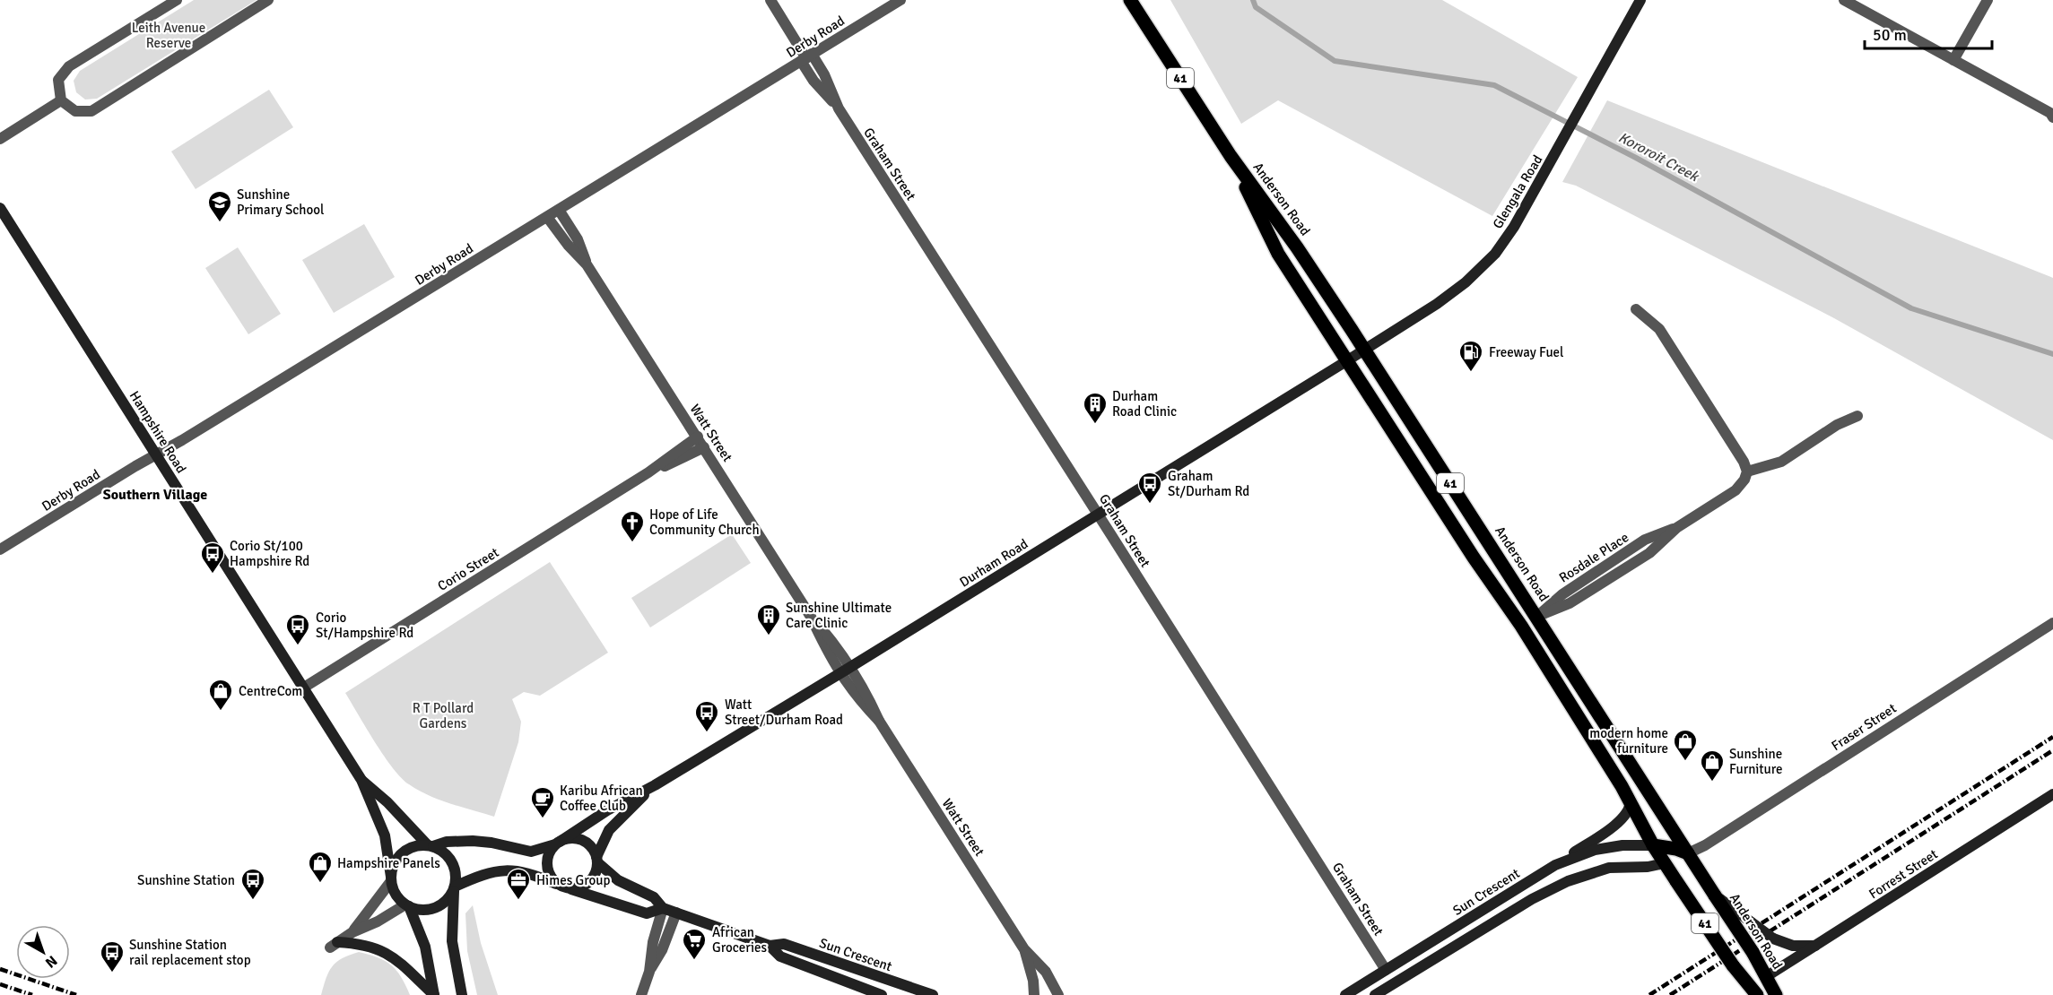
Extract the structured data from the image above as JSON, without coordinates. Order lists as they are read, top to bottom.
{
  "streets": {
    "main road": ["41", "Anderson Road"],
    "street": [
      "Derby Road",
      "Graham Street",
      "Glengala Road",
      "Hampshire Road",
      "Watt Street",
      "Rosdale Place",
      "Durham Road",
      "Corio Street",
      "Fraser Street",
      "Forrest Street",
      "Sun Crescent"
    ]
  },
  "crossings": [
    ["Derby Road", "Graham Street"],
    ["Derby Road", "Hampshire Road"],
    ["Derby Road", "Watt Street"],
    ["Graham Street", "Durham Road"],
    ["Graham Street", "Sun Crescent"],
    ["Glengala Road", "Anderson Road"],
    ["Glengala Road", "Durham Road"],
    ["Anderson Road", "Rosdale Place"],
    ["Anderson Road", "Durham Road"],
    ["Anderson Road", "Fraser Street"],
    ["Anderson Road", "Forrest Street"],
    ["Anderson Road", "Sun Crescent"],
    ["Hampshire Road", "Corio Street"],
    ["Hampshire Road", "Sun Crescent"],
    ["Watt Street", "Durham Road"],
    ["Watt Street", "Corio Street"],
    ["Durham Road", "Sun Crescent"]
  ],
  "districts": ["Southern Village"],
  "water": ["Kororoit Creek"],
  "parks": ["Leith Avenue Reserve", "R T Pollard Gardens"],
  "places": {
    "school or university": ["Sunshine Primary School"],
    "fuel station": ["Freeway Fuel"],
    "building": ["Durham Road Clinic", "Sunshine Ultimate Care Clinic"],
    "bus stop": [
      "Graham St/Durham Rd",
      "Corio St/100 Hampshire Rd",
      "Corio St/Hampshire Rd",
      "Watt Street/Durham Road",
      "Sunshine Station",
      "Sunshine Station rail replacement stop"
    ],
    "church": ["Hope of Life Community Church"],
    "shop": [
      "CentreCom",
      "modern home furniture",
      "Sunshine Furniture",
      "Hampshire Panels"
    ],
    "cafe": ["Karibu African Coffee Club"],
    "office": ["Himes Group"],
    "supermarket": ["African Groceries"]
  },
  "scale_bar": "50 m",
  "north": "bottom right"
}
